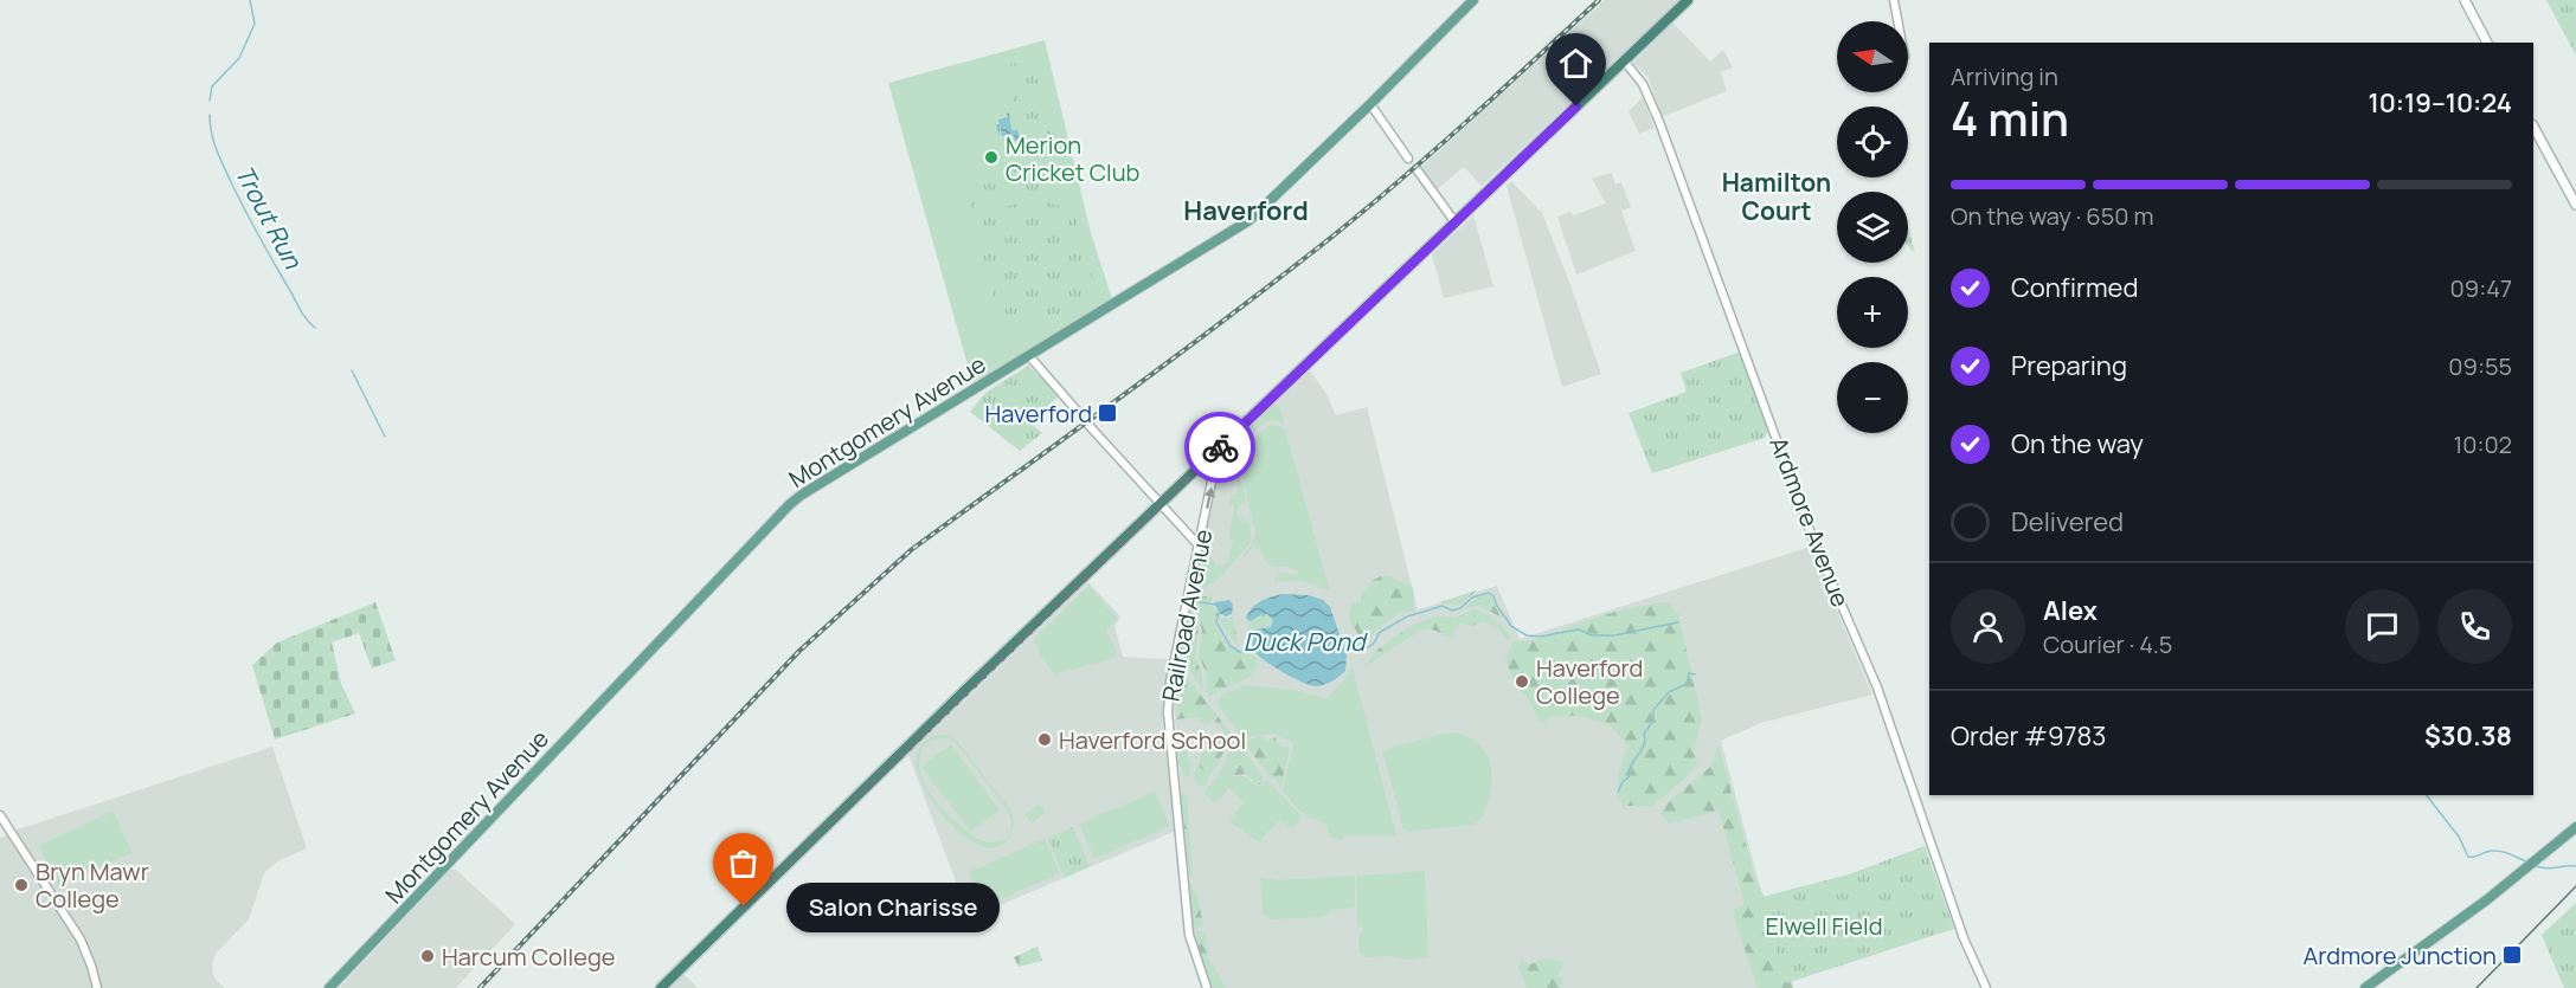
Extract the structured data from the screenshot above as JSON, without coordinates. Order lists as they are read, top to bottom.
{
  "streets": {
    "main road": ["Montgomery Avenue"],
    "street": ["Ardmore Avenue", "Railroad Avenue"]
  },
  "districts": ["Hamilton Court", "Haverford"],
  "water": ["Trout Run", "Duck Pond"],
  "parks": ["Elwell Field"],
  "places": {
    "other": [
      "Merion Cricket Club",
      "Haverford College",
      "Haverford School",
      "Bryn Mawr College",
      "Salon Charisse",
      "Harcum College"
    ],
    "transit": ["Haverford", "Ardmore Junction"]
  },
  "north": "left",
  "page": {
    "map_buttons": ["+", "−"],
    "heading": ["4 min", "Arriving in", "10:19–10:24"],
    "panel": [
      "Alex",
      "Courier · 4.5",
      "Order #9783",
      "$30.38"
    ],
    "bar": "On the way · 650 m",
    "list": [
      ["Confirmed", "09:47"],
      ["Preparing", "09:55"],
      ["On the way", "10:02"],
      "Delivered"
    ],
    "bubble": "Salon Charisse"
  }
}
